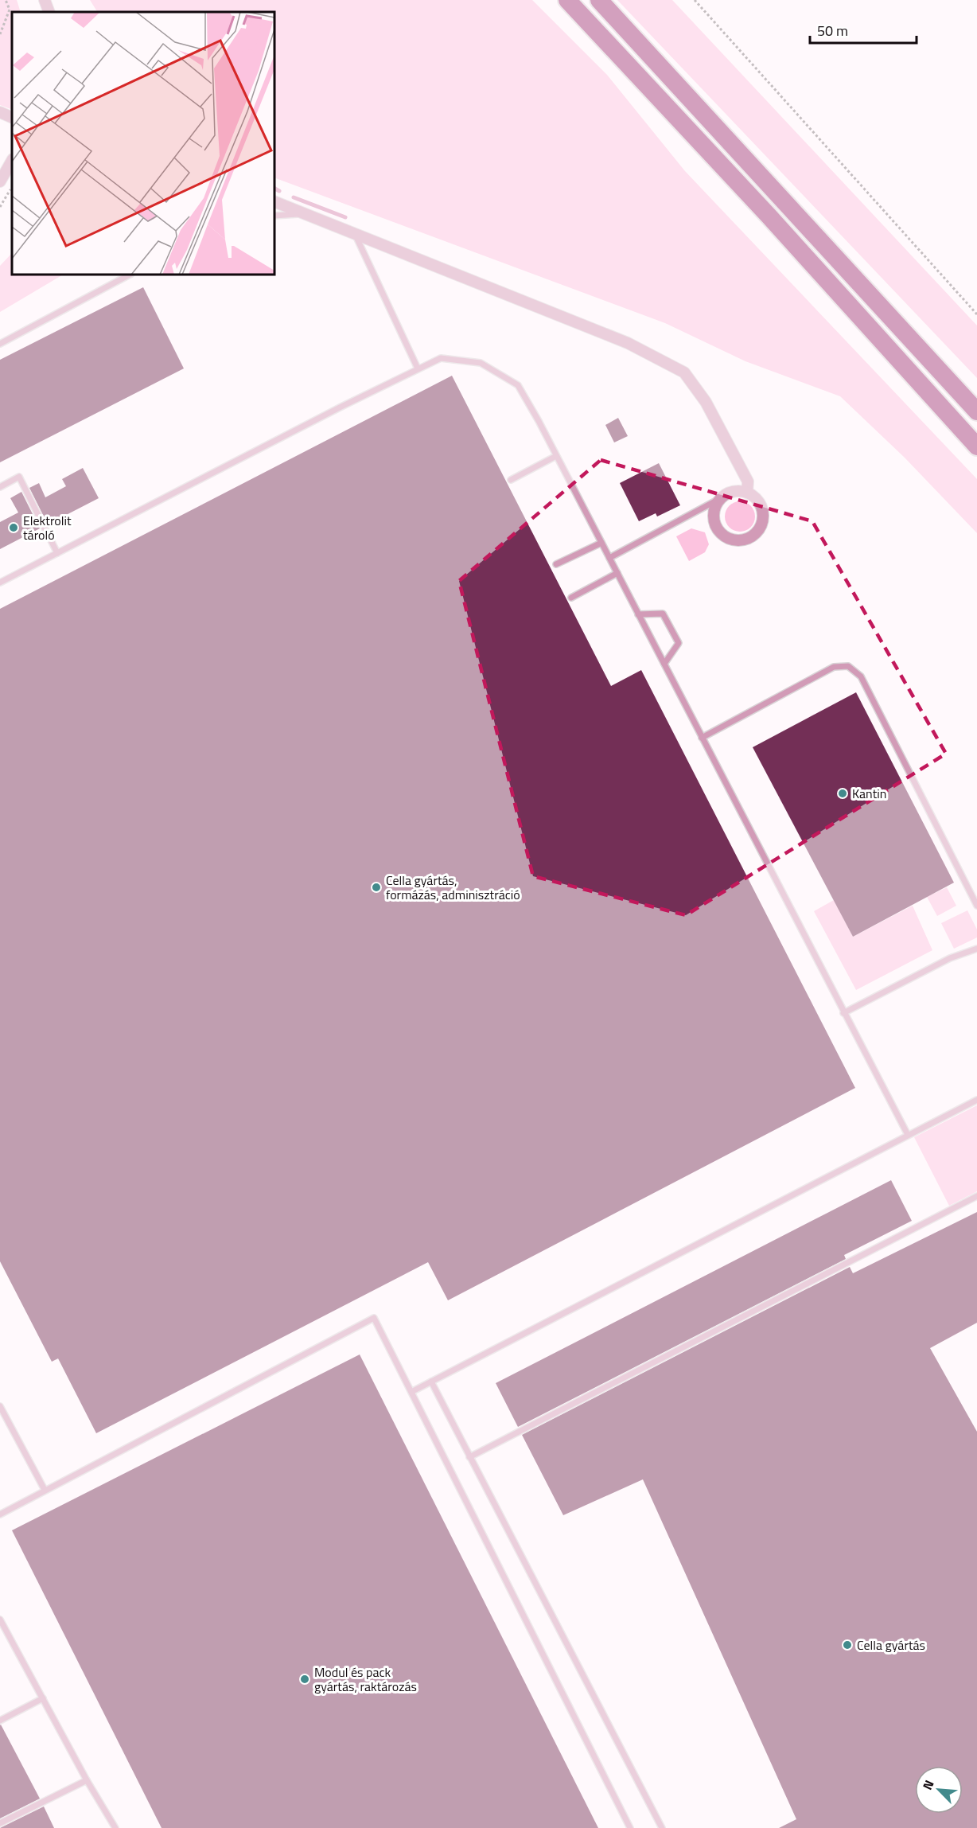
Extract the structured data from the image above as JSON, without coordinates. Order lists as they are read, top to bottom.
{
  "places": [
    "Elektrolit tároló",
    "Kantin",
    "Cella gyártás, formázás, adminisztráció",
    "Cella gyártás",
    "Modul és pack gyártás, raktározás"
  ],
  "scale_bar": "50 m",
  "north": "top left"
}
